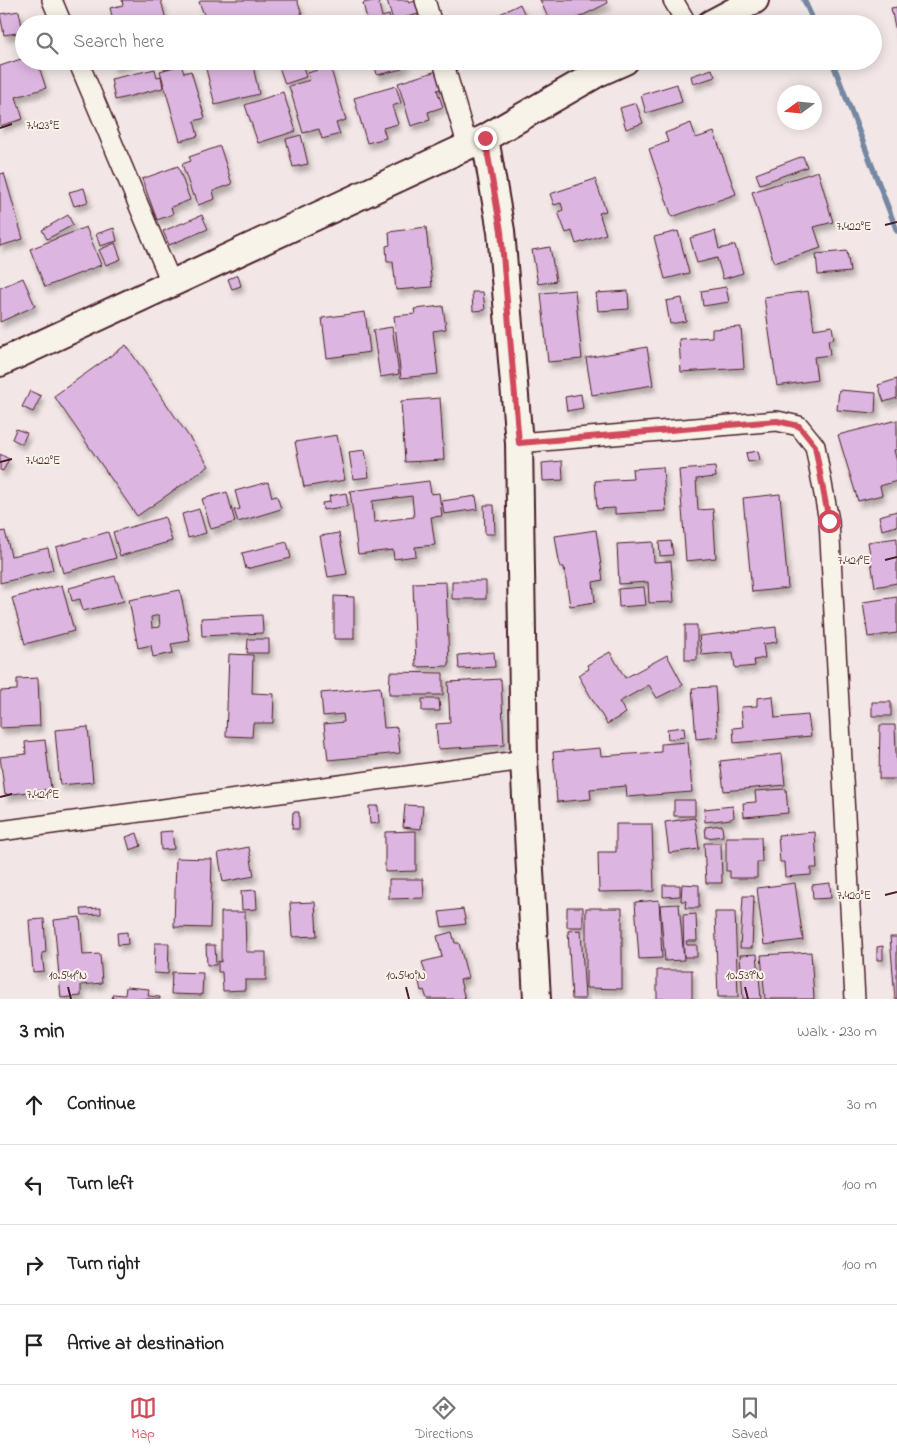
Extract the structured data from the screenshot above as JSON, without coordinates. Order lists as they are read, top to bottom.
{
  "north": "left",
  "page": {
    "search": "Search here",
    "heading": ["3 min", "Walk · 230 m"],
    "list": [
      ["Continue", "30 m"],
      ["Turn left", "100 m"],
      ["Turn right", "100 m"],
      "Arrive at destination"
    ],
    "nav": ["Map", "Directions", "Saved"]
  },
  "coordinates": [
    "7.423°E",
    "7.422°E",
    "7.421°E",
    "7.420°E",
    "10.541°N",
    "10.540°N",
    "10.539°N"
  ]
}
